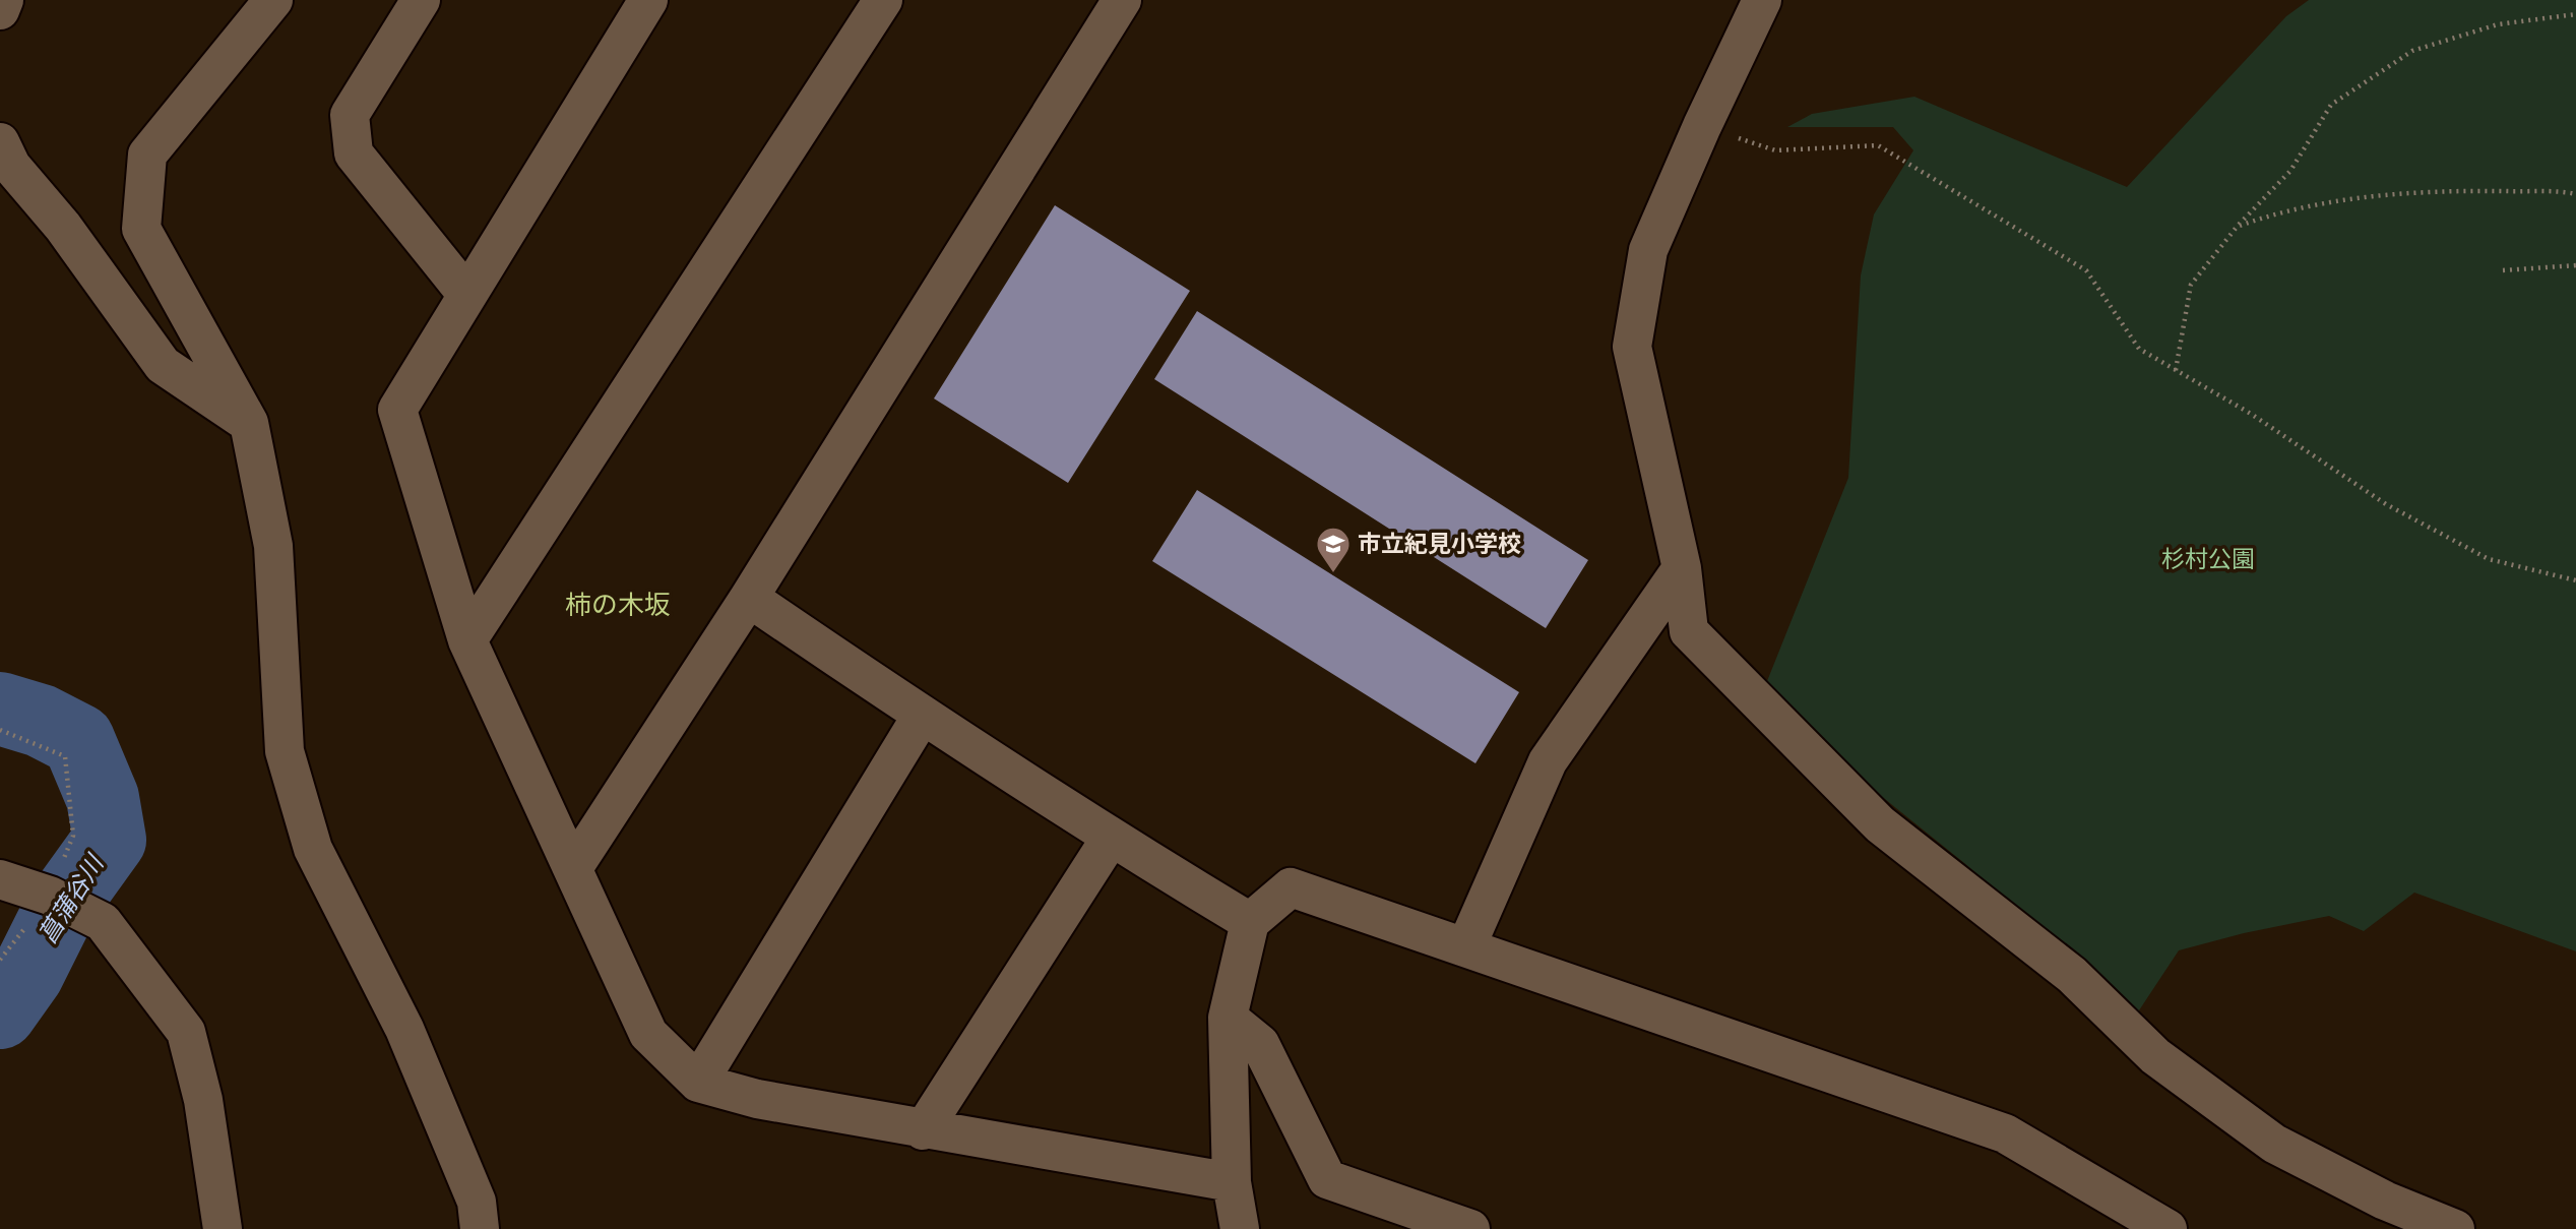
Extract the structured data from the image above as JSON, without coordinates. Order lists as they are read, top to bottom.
{
  "districts": ["柿の木坂"],
  "water": ["菖蒲谷川"],
  "parks": ["杉村公園"],
  "places": {
    "school or university": ["市立紀見小学校"]
  }
}
